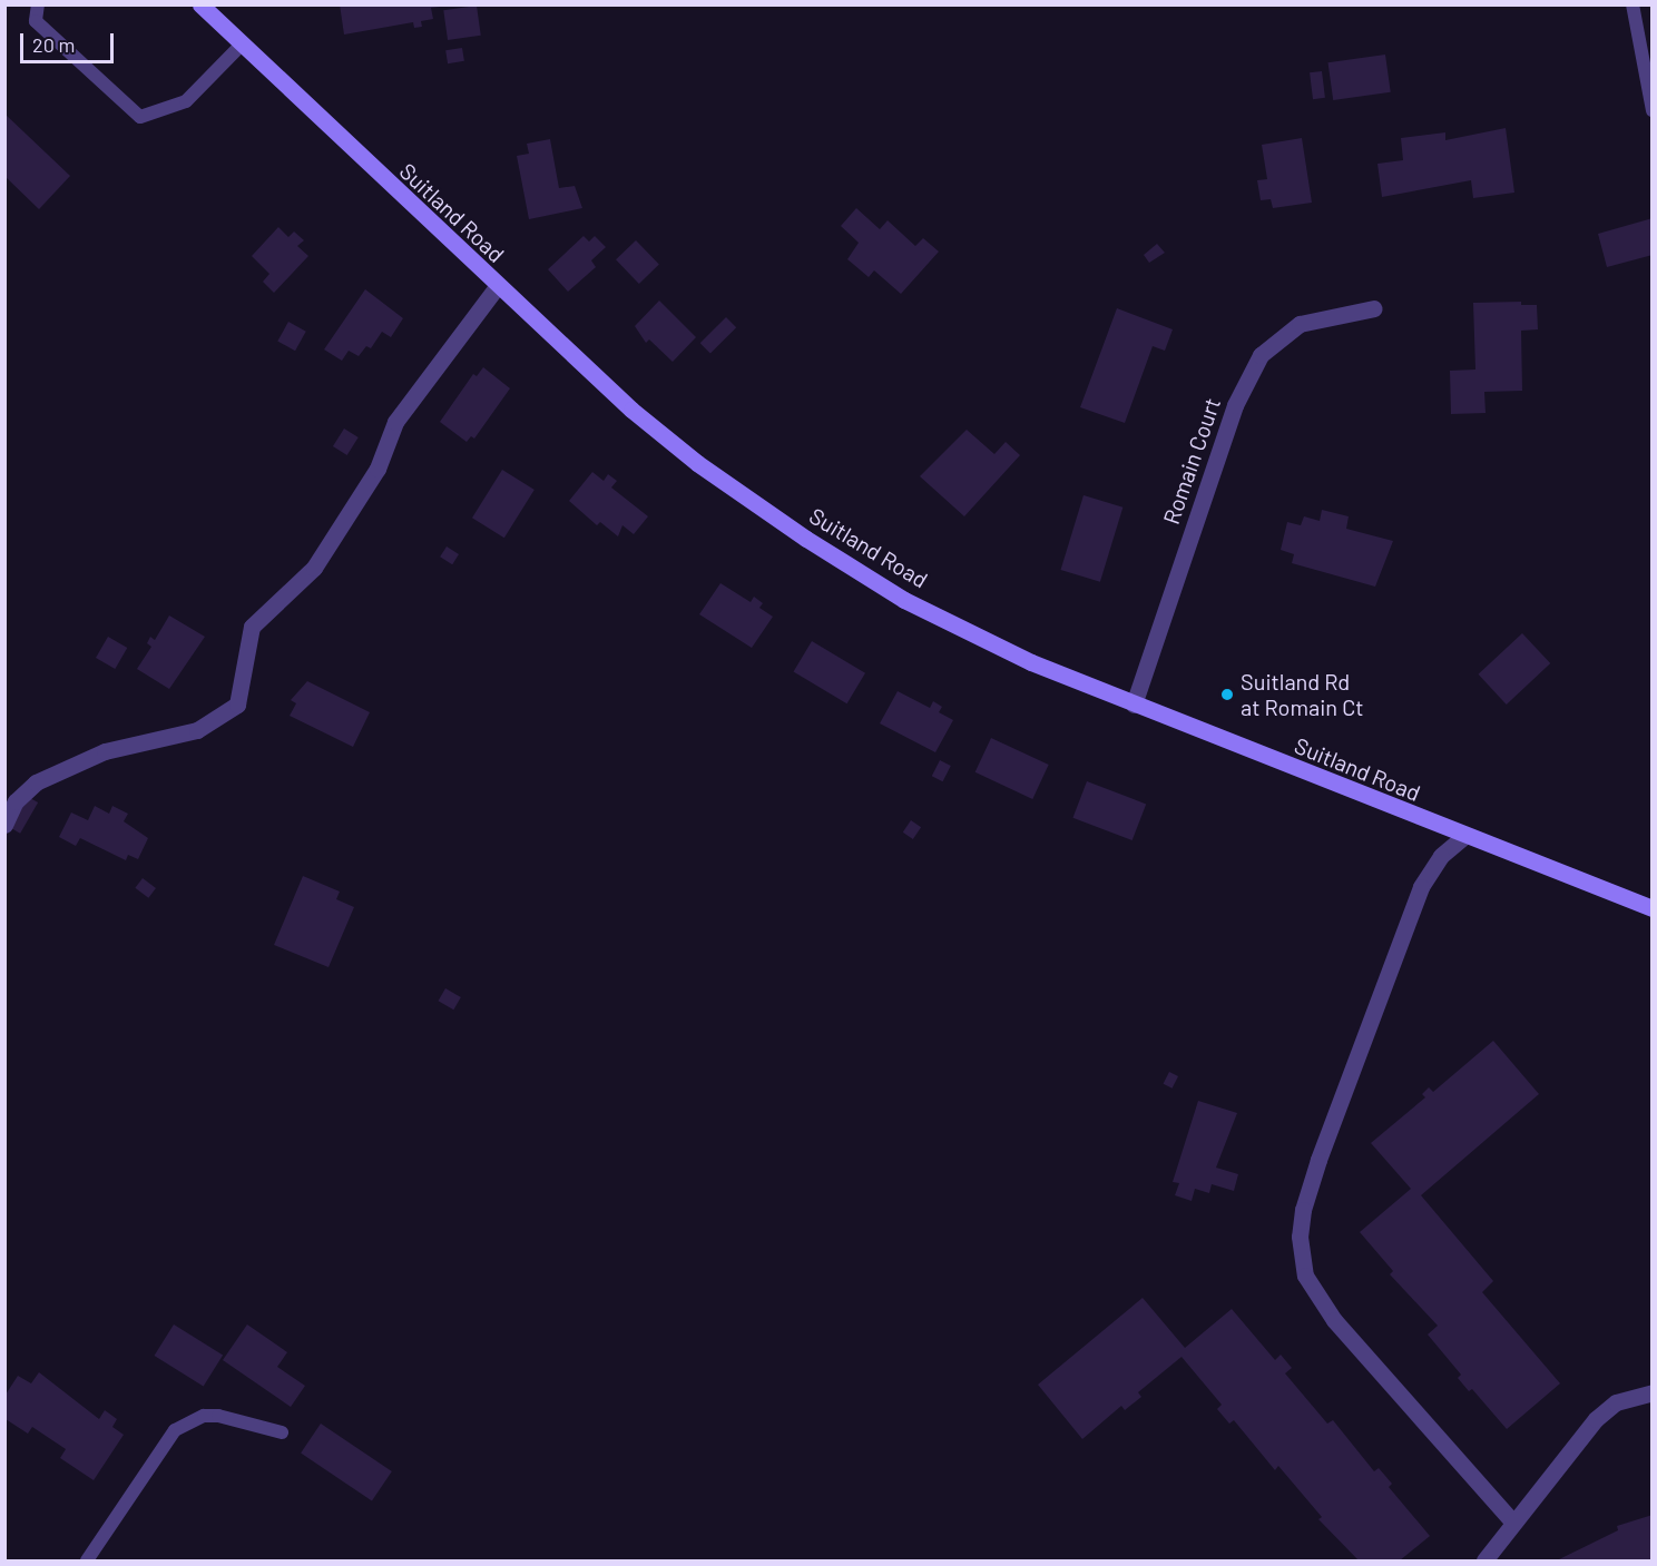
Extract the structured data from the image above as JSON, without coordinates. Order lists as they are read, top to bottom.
{
  "streets": {
    "main road": ["Suitland Road"],
    "street": ["Romain Court"]
  },
  "crossings": [
    ["Suitland Road", "Romain Court"]
  ],
  "places": ["Suitland Rd at Romain Ct"],
  "scale_bar": "20 m"
}
